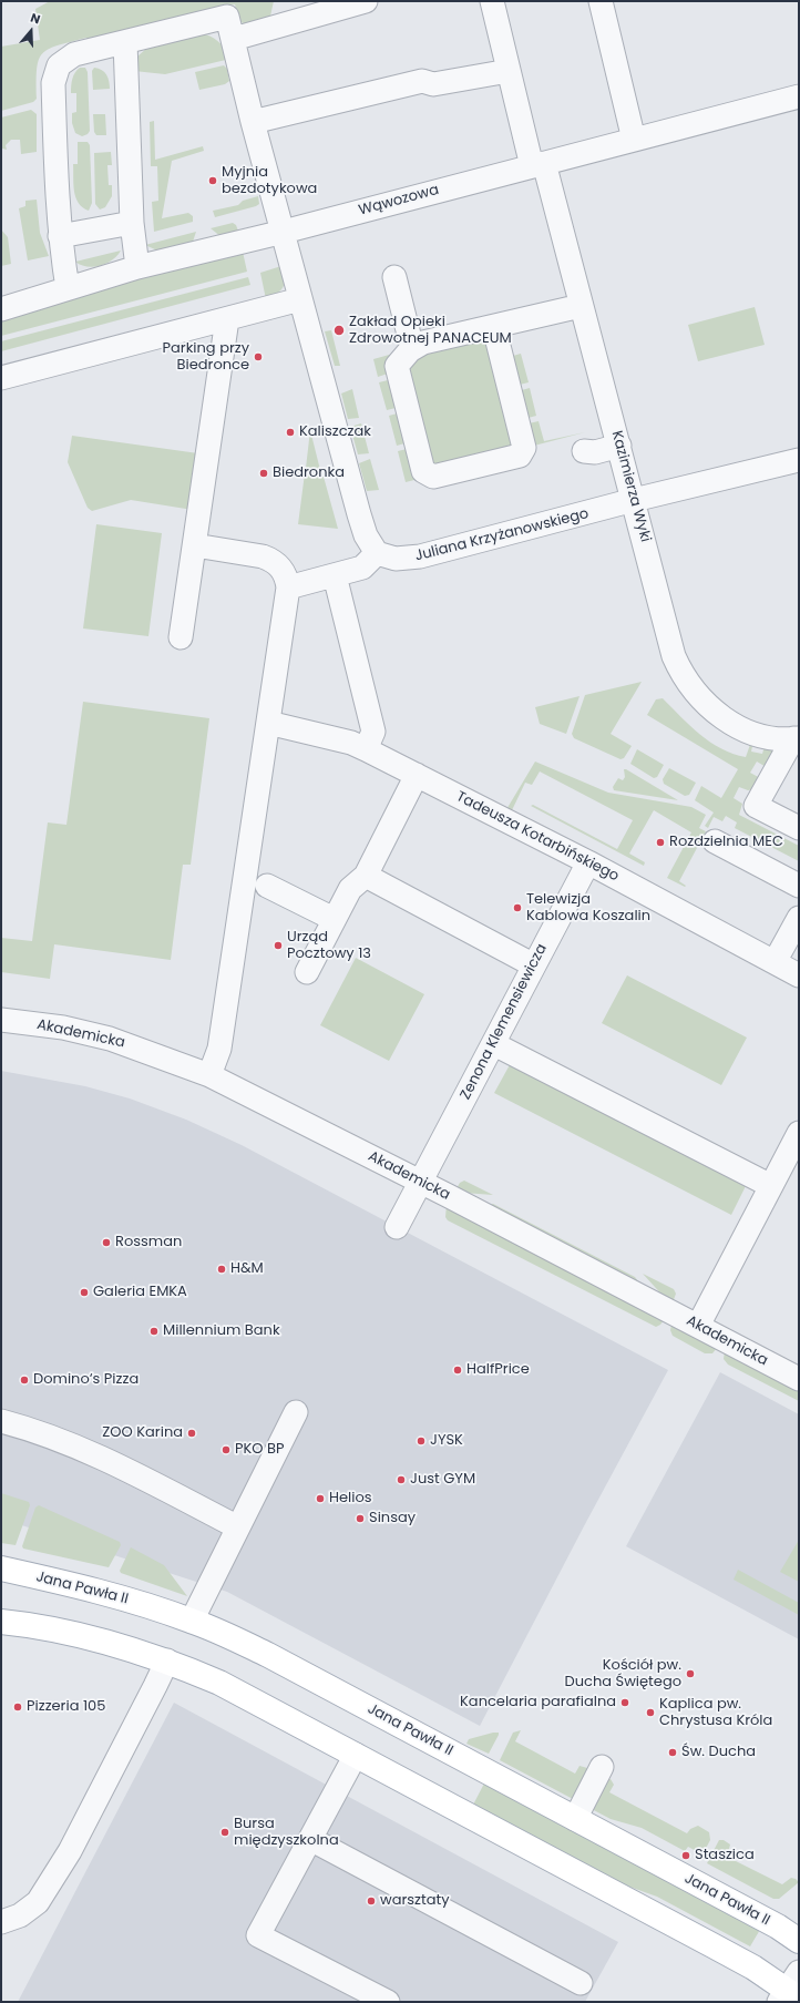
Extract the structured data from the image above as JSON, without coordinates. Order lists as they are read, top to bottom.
{
  "streets": {
    "main road": ["Jana Pawła II"],
    "street": [
      "Wąwozowa",
      "Kazimierza Wyki",
      "Juliana Krzyżanowskiego",
      "Tadeusza Kotarbińskiego",
      "Zenona Klemensiewicza",
      "Akademicka"
    ]
  },
  "crossings": [
    ["Wąwozowa", "Kazimierza Wyki"],
    ["Kazimierza Wyki", "Juliana Krzyżanowskiego"],
    ["Tadeusza Kotarbińskiego", "Zenona Klemensiewicza"],
    ["Zenona Klemensiewicza", "Akademicka"]
  ],
  "places": [
    "Myjnia bezdotykowa",
    "Zakład Opieki Zdrowotnej PANACEUM",
    "Parking przy Biedronce",
    "Kaliszczak",
    "Biedronka",
    "Rozdzielnia MEC",
    "Telewizja Kablowa Koszalin",
    "Urząd Pocztowy 13",
    "Rossman",
    "H&M",
    "Galeria EMKA",
    "Millennium Bank",
    "HalfPrice",
    "Domino‘s Pizza",
    "ZOO Karina",
    "JYSK",
    "PKO BP",
    "Just GYM",
    "Helios",
    "Sinsay",
    "Kościół pw. Ducha Świętego",
    "Kancelaria parafialna",
    "Pizzeria 105",
    "Kaplica pw. Chrystusa Króla",
    "Św. Ducha",
    "Bursa międzyszkolna",
    "Staszica",
    "warsztaty"
  ],
  "north": "top"
}
